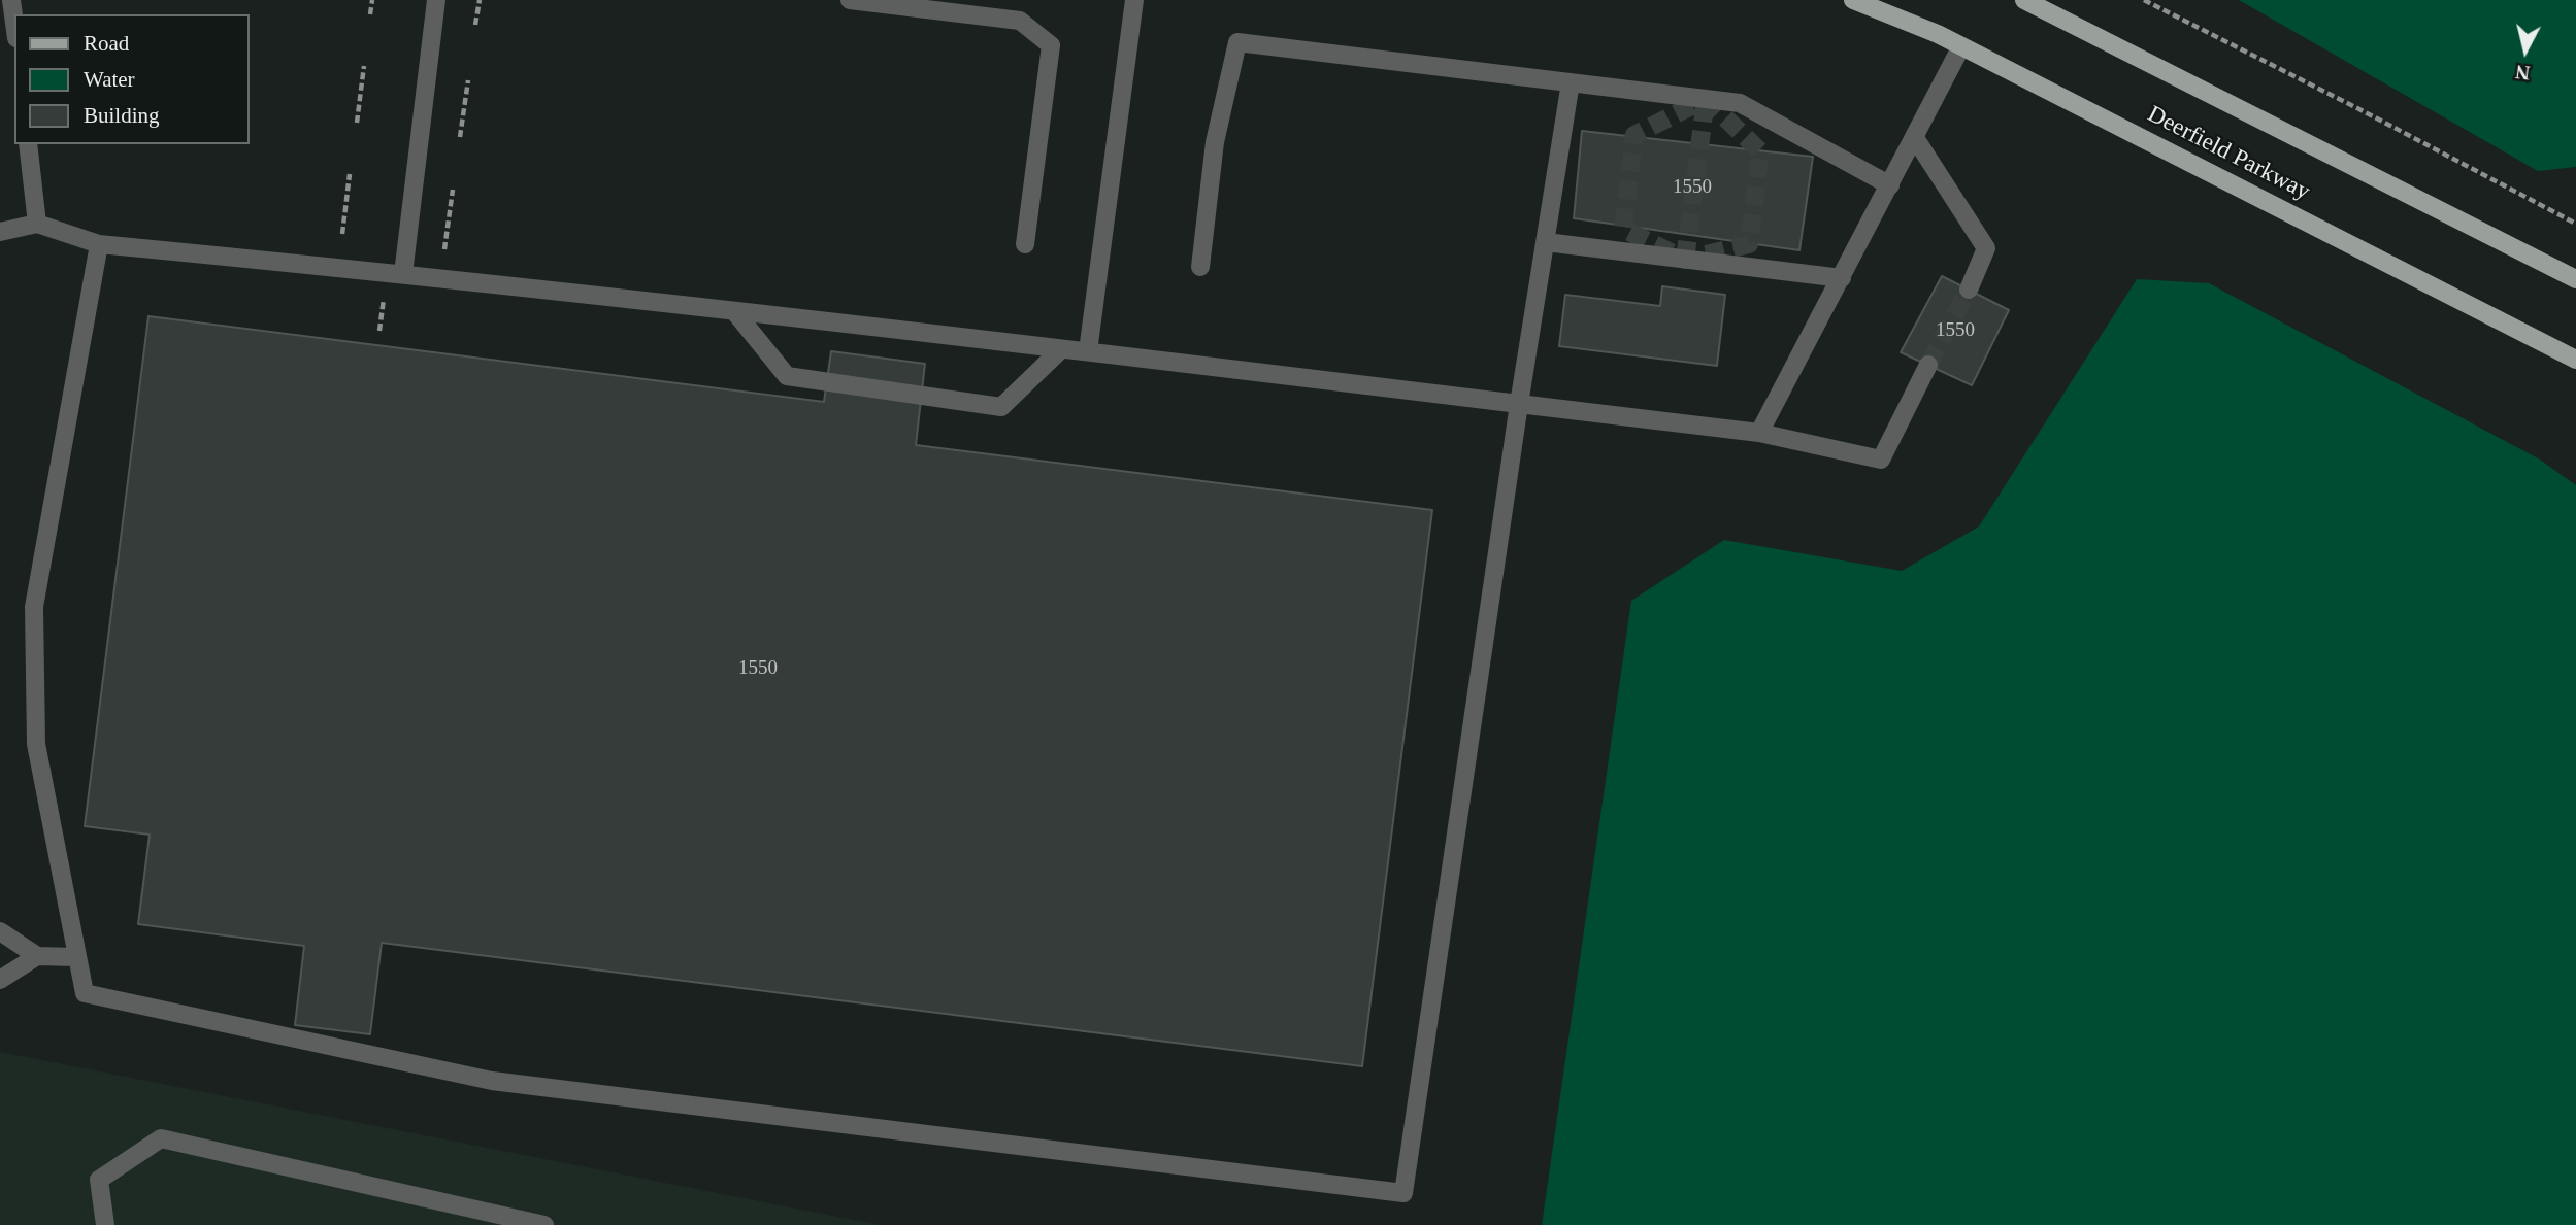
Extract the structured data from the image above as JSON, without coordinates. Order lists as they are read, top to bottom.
{
  "streets": {
    "main road": ["Deerfield Parkway"]
  },
  "house_numbers": ["1550", "1550", "1550"],
  "legend": ["Road", "Water", "Building"],
  "north": "bottom"
}
